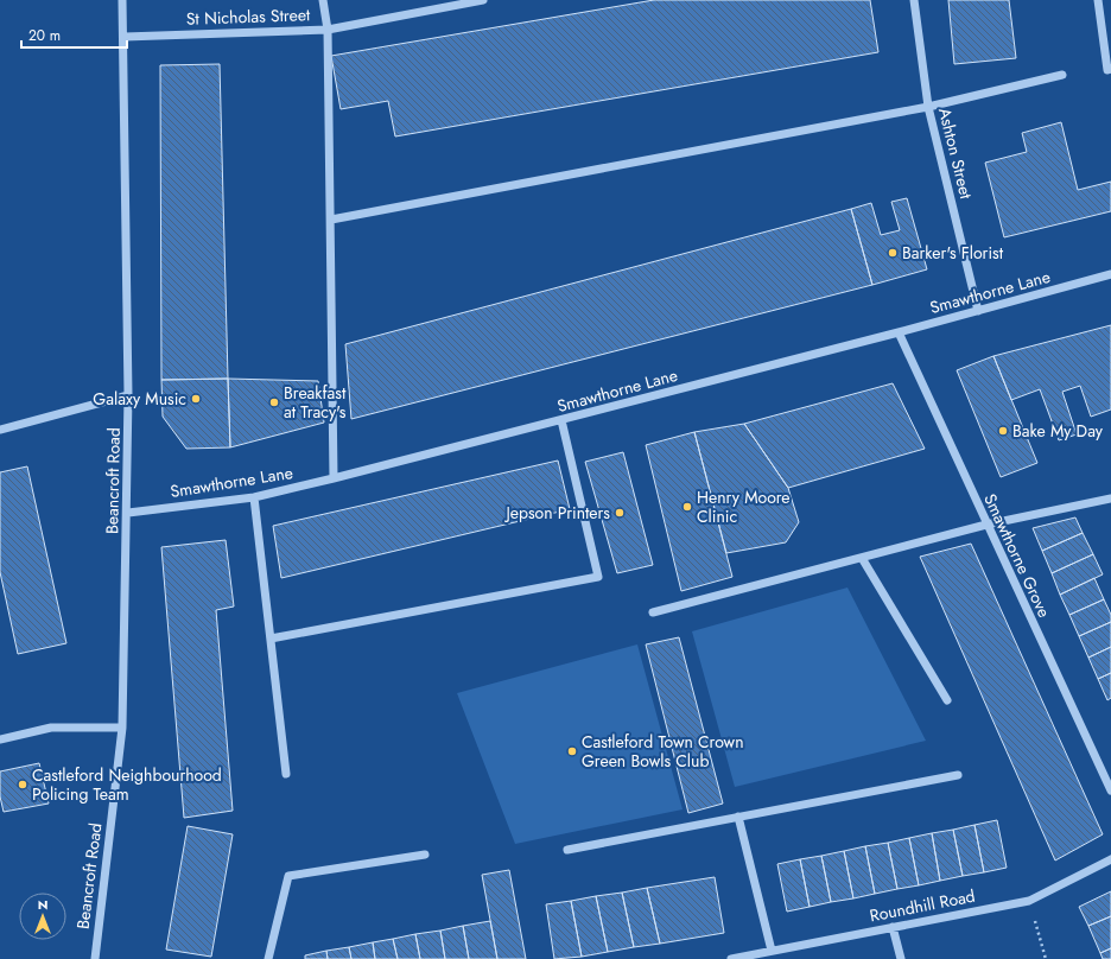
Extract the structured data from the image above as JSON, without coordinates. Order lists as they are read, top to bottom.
{
  "streets": {
    "street": [
      "St Nicholas Street",
      "Ashton Street",
      "Smawthorne Lane",
      "Beancroft Road",
      "Smawthorne Grove",
      "Roundhill Road"
    ]
  },
  "crossings": [
    ["St Nicholas Street", "Beancroft Road"],
    ["Ashton Street", "Smawthorne Lane"],
    ["Smawthorne Lane", "Beancroft Road"],
    ["Smawthorne Lane", "Smawthorne Grove"]
  ],
  "places": [
    "Barker's Florist",
    "Galaxy Music",
    "Breakfast at Tracy's",
    "Bake My Day",
    "Henry Moore Clinic",
    "Jepson Printers",
    "Castleford Town Crown Green Bowls Club",
    "Castleford Neighbourhood Policing Team"
  ],
  "scale_bar": "20 m",
  "north": "top"
}
